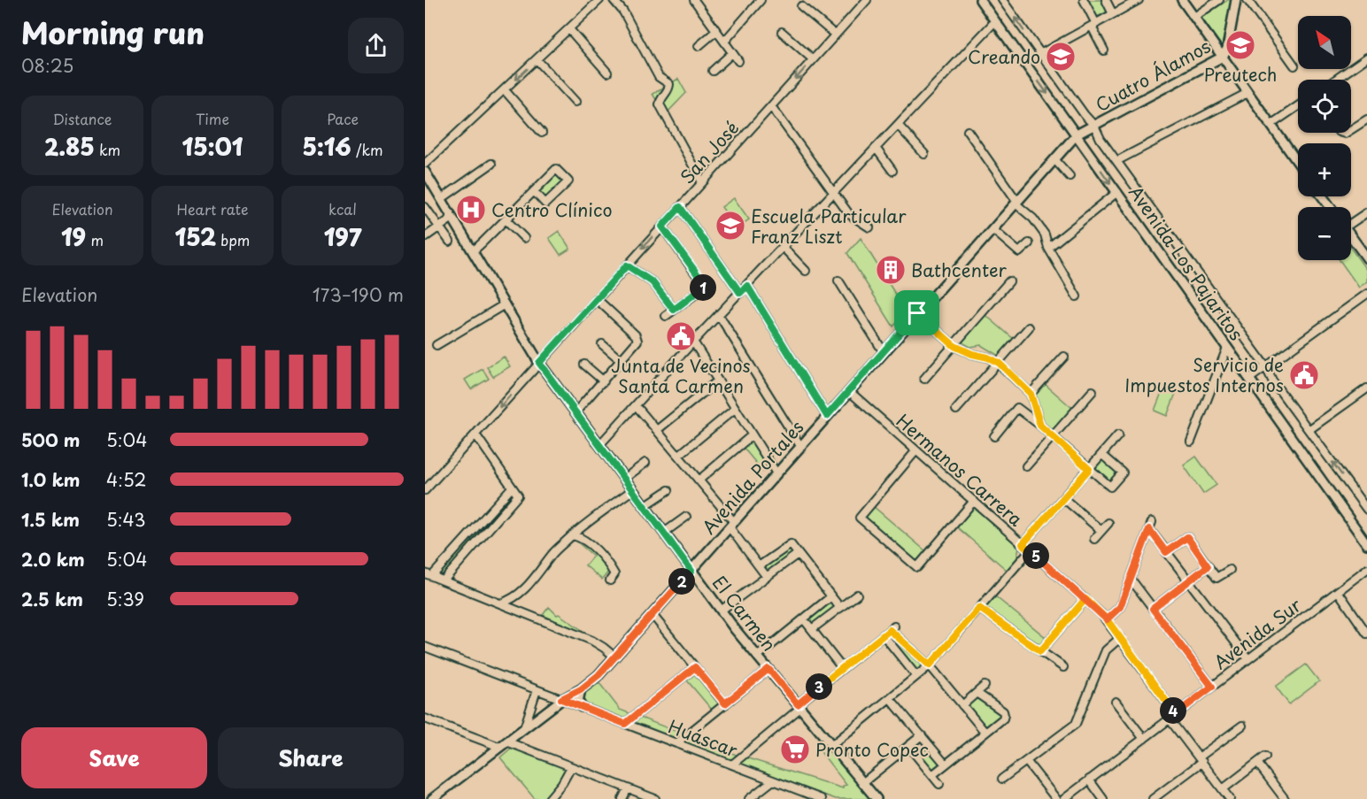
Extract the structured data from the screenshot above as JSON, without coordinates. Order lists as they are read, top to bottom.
{
  "streets": {
    "main road": [
      "Cuatro Álamos",
      "Avenida Los Pajaritos",
      "Avenida Portales",
      "El Carmen"
    ],
    "street": [
      "San José",
      "Hermanos Carrera",
      "Avenida Sur",
      "Huáscar"
    ]
  },
  "crossings": [
    ["Cuatro Álamos", "Avenida Los Pajaritos"],
    ["Cuatro Álamos", "Avenida Portales"],
    ["San José", "El Carmen"],
    ["Avenida Los Pajaritos", "Avenida Portales"],
    ["Hermanos Carrera", "Avenida Portales"],
    ["Hermanos Carrera", "Avenida Sur"],
    ["Avenida Portales", "El Carmen"],
    ["Avenida Portales", "Huáscar"]
  ],
  "places": {
    "school or university": ["Preutech", "Creando", "Escuela Particular Franz Liszt"],
    "hospital": ["Centro Clínico"],
    "building": ["Bathcenter"],
    "public building": ["Junta de Vecinos Santa Carmen", "Servicio de Impuestos Internos"],
    "supermarket": ["Pronto Copec"]
  },
  "north": "top left",
  "page": {
    "heading": ["Morning run", "08:25"],
    "map_buttons": ["+", "−"],
    "stats": [
      ["Distance", "2.85 km"],
      ["Time", "15:01"],
      ["Pace", "5:16 /km"],
      ["Elevation", "19 m"],
      ["Heart rate", "152 bpm"],
      ["kcal", "197"]
    ],
    "chart": ["Elevation", "173–190 m"],
    "pins": [
      "1",
      "5",
      "2",
      "3",
      "4"
    ],
    "list": [
      {
        "name": "500 m",
        "note": "5:04"
      },
      {
        "name": "1.0 km",
        "note": "4:52"
      },
      {
        "name": "1.5 km",
        "note": "5:43"
      },
      {
        "name": "2.0 km",
        "note": "5:04"
      },
      {
        "name": "2.5 km",
        "note": "5:39"
      }
    ],
    "buttons": ["Save", "Share"]
  }
}
